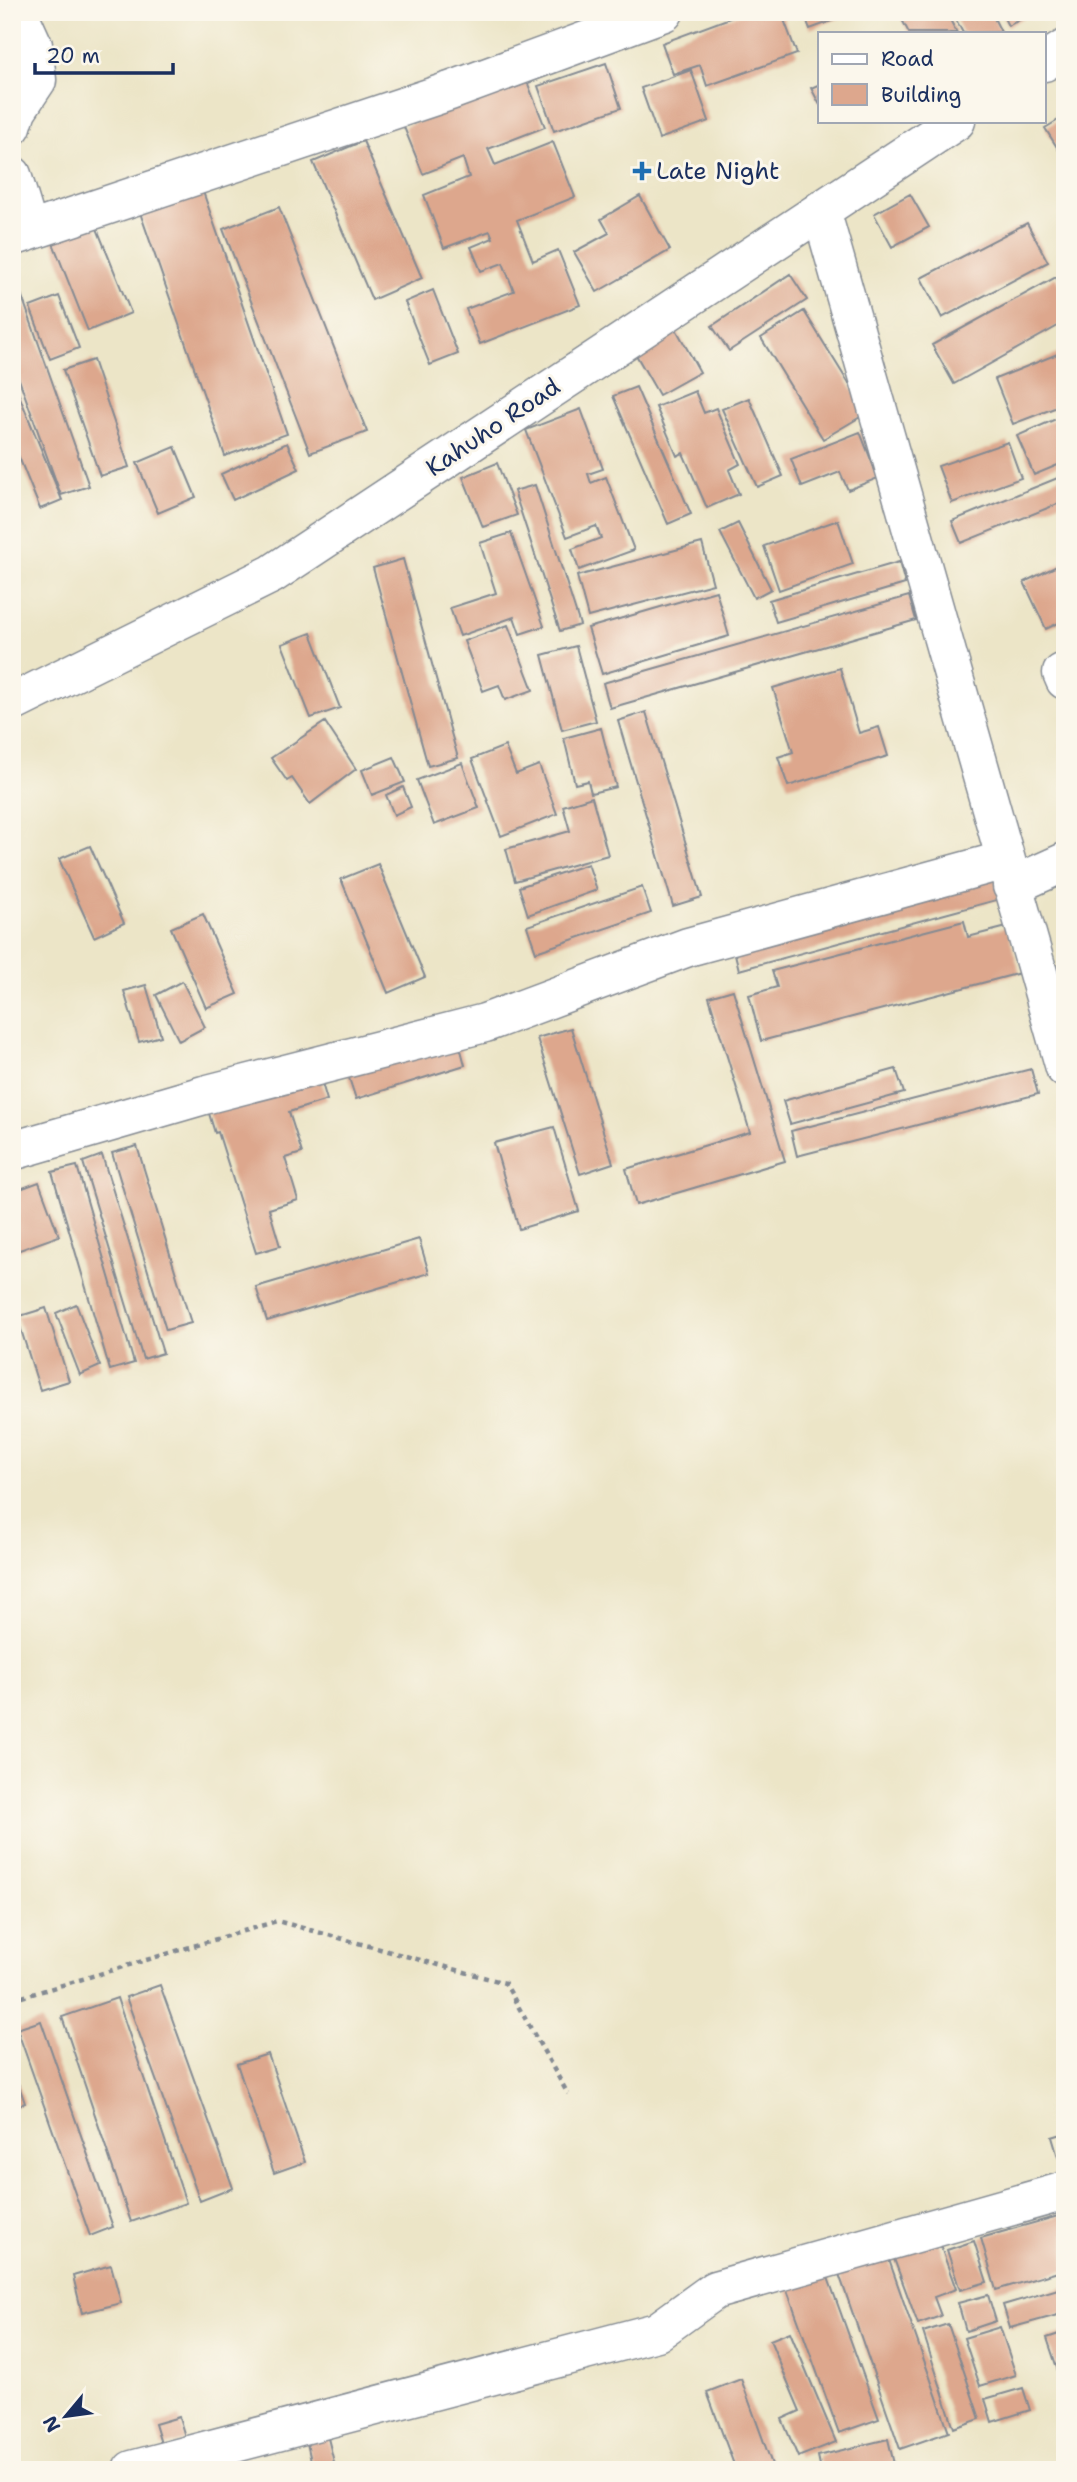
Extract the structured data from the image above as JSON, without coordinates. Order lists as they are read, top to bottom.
{
  "streets": {
    "street": ["Kahuho Road"]
  },
  "places": {
    "health": ["Late Night"]
  },
  "legend": ["Road", "Building"],
  "scale_bar": "20 m",
  "north": "bottom left"
}
